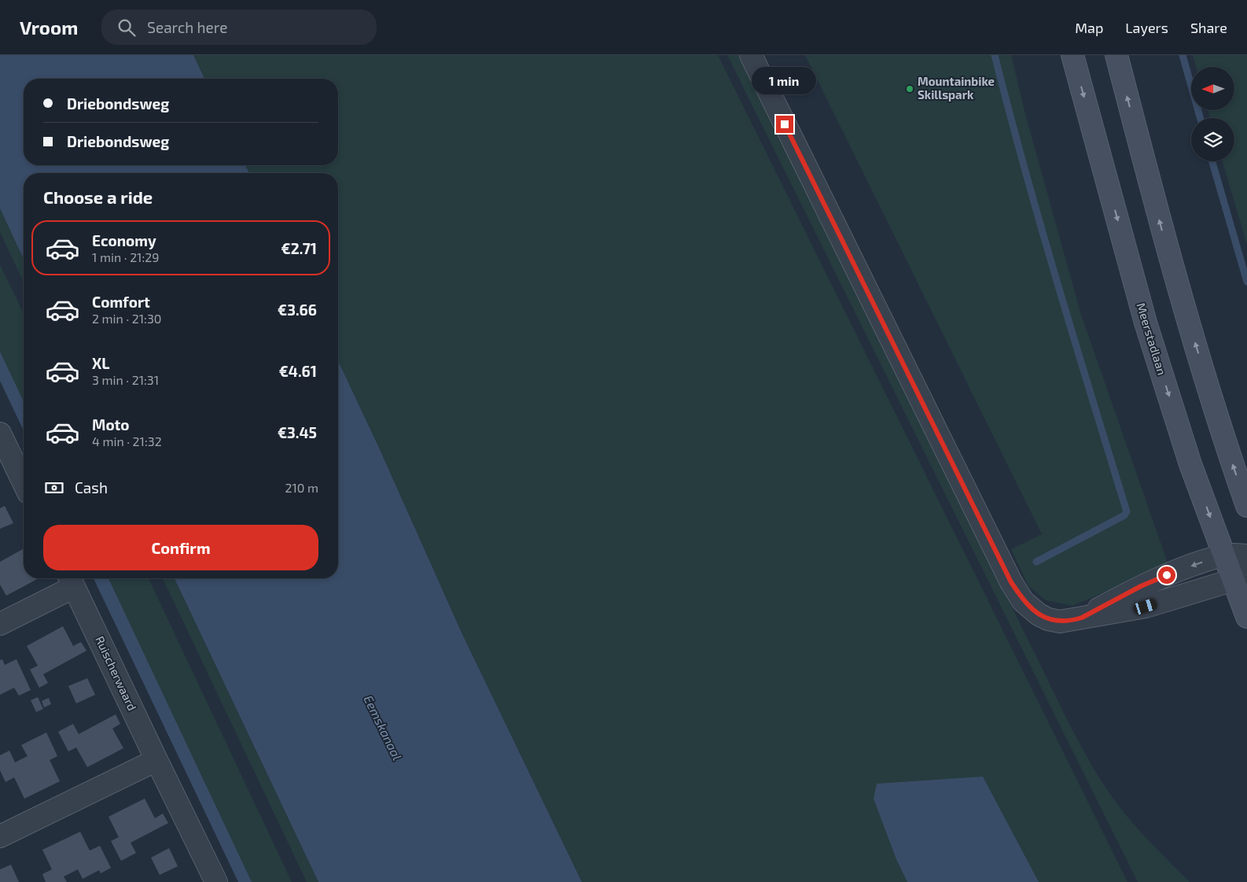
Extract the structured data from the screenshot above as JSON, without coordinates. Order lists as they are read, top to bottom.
{
  "streets": {
    "main road": ["Meerstadlaan"],
    "street": ["Ruischerwaard"]
  },
  "water": ["Eemskanaal"],
  "places": ["Mountainbike Skillspark"],
  "north": "left",
  "page": {
    "header": "Vroom",
    "search": "Search here",
    "nav": ["Map", "Layers", "Share"],
    "bubble": "1 min",
    "banner": ["Driebondsweg", "Driebondsweg"],
    "heading": "Choose a ride",
    "list": [
      {
        "name": "Economy",
        "note": "1 min · 21:29",
        "value": "€2.71"
      },
      {
        "name": "Comfort",
        "note": "2 min · 21:30",
        "value": "€3.66"
      },
      {
        "name": "XL",
        "note": "3 min · 21:31",
        "value": "€4.61"
      },
      {
        "name": "Moto",
        "note": "4 min · 21:32",
        "value": "€3.45"
      }
    ],
    "pay": ["Cash", "210 m"],
    "buttons": "Confirm"
  }
}
